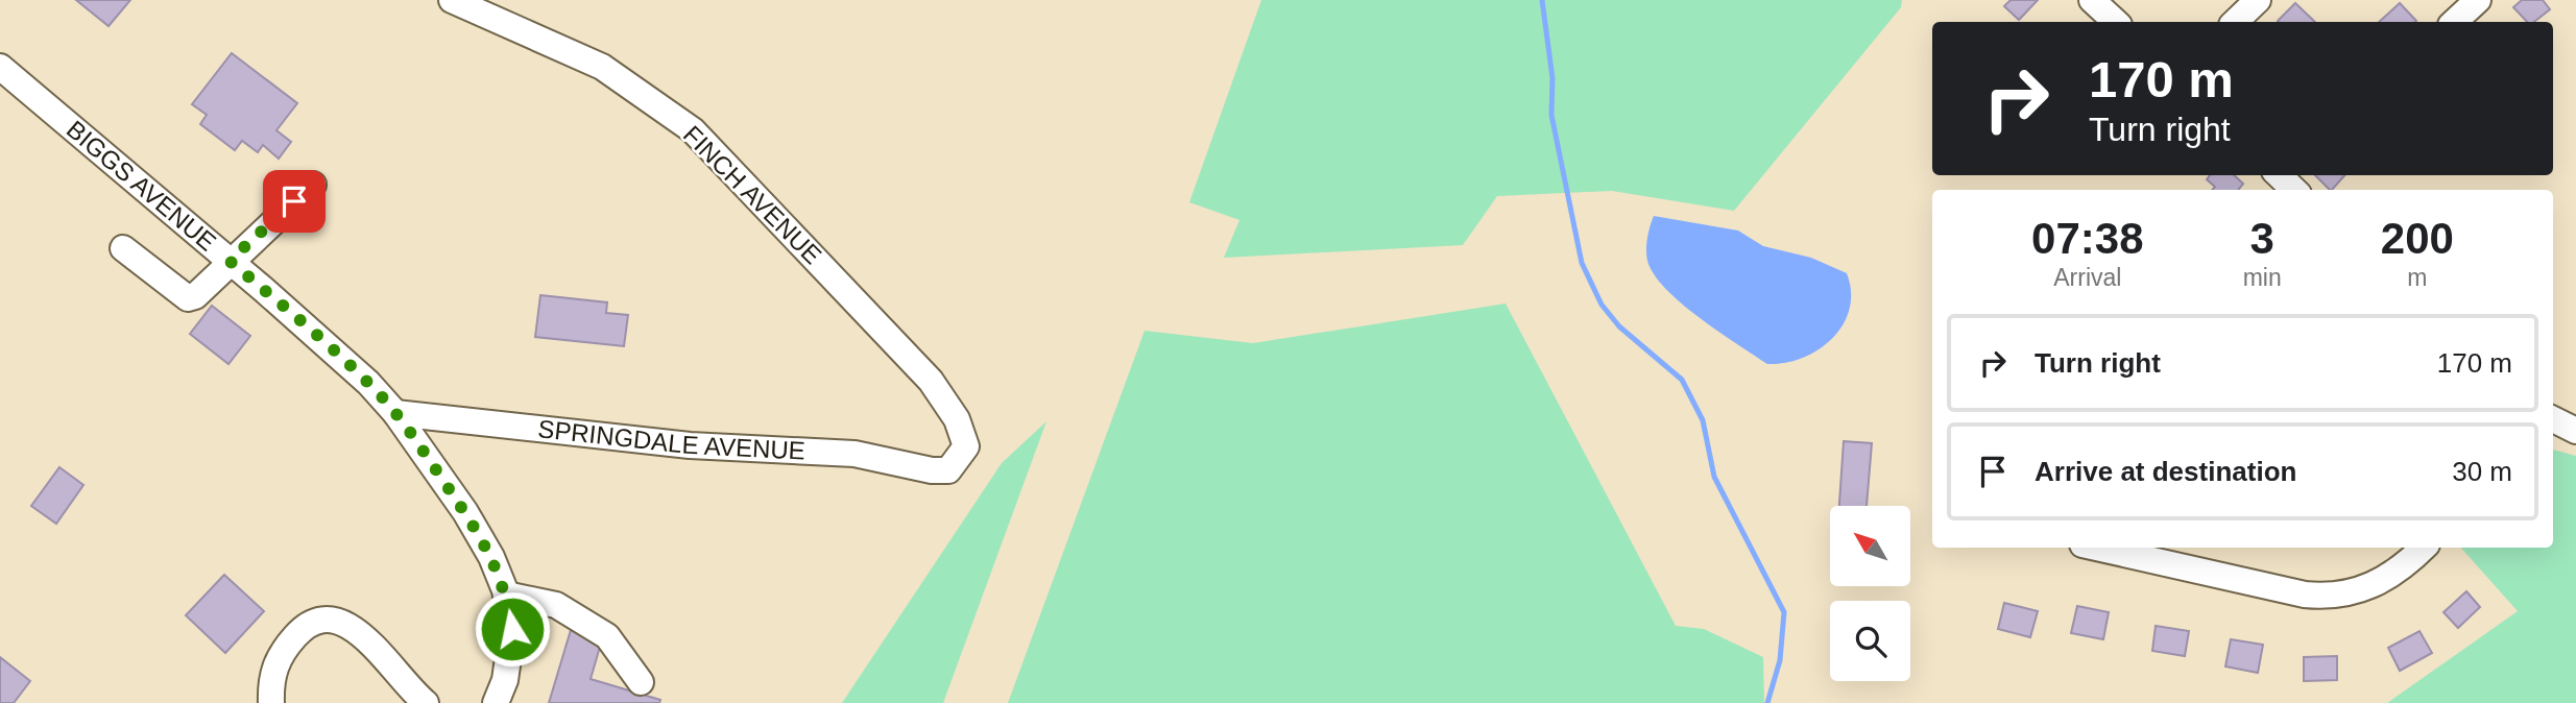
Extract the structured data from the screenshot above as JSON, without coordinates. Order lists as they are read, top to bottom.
{
  "streets": {
    "street": ["BIGGS AVENUE", "FINCH AVENUE", "SPRINGDALE AVENUE"]
  },
  "crossings": [
    ["BIGGS AVENUE", "SPRINGDALE AVENUE"],
    ["FINCH AVENUE", "SPRINGDALE AVENUE"]
  ],
  "north": "top left",
  "page": {
    "turn": ["170 m", "Turn right"],
    "eta": [
      "07:38",
      "Arrival",
      "3",
      "min",
      "200",
      "m"
    ],
    "list": [
      {
        "name": "Turn right",
        "value": "170 m"
      },
      {
        "name": "Arrive at destination",
        "value": "30 m"
      }
    ]
  }
}
